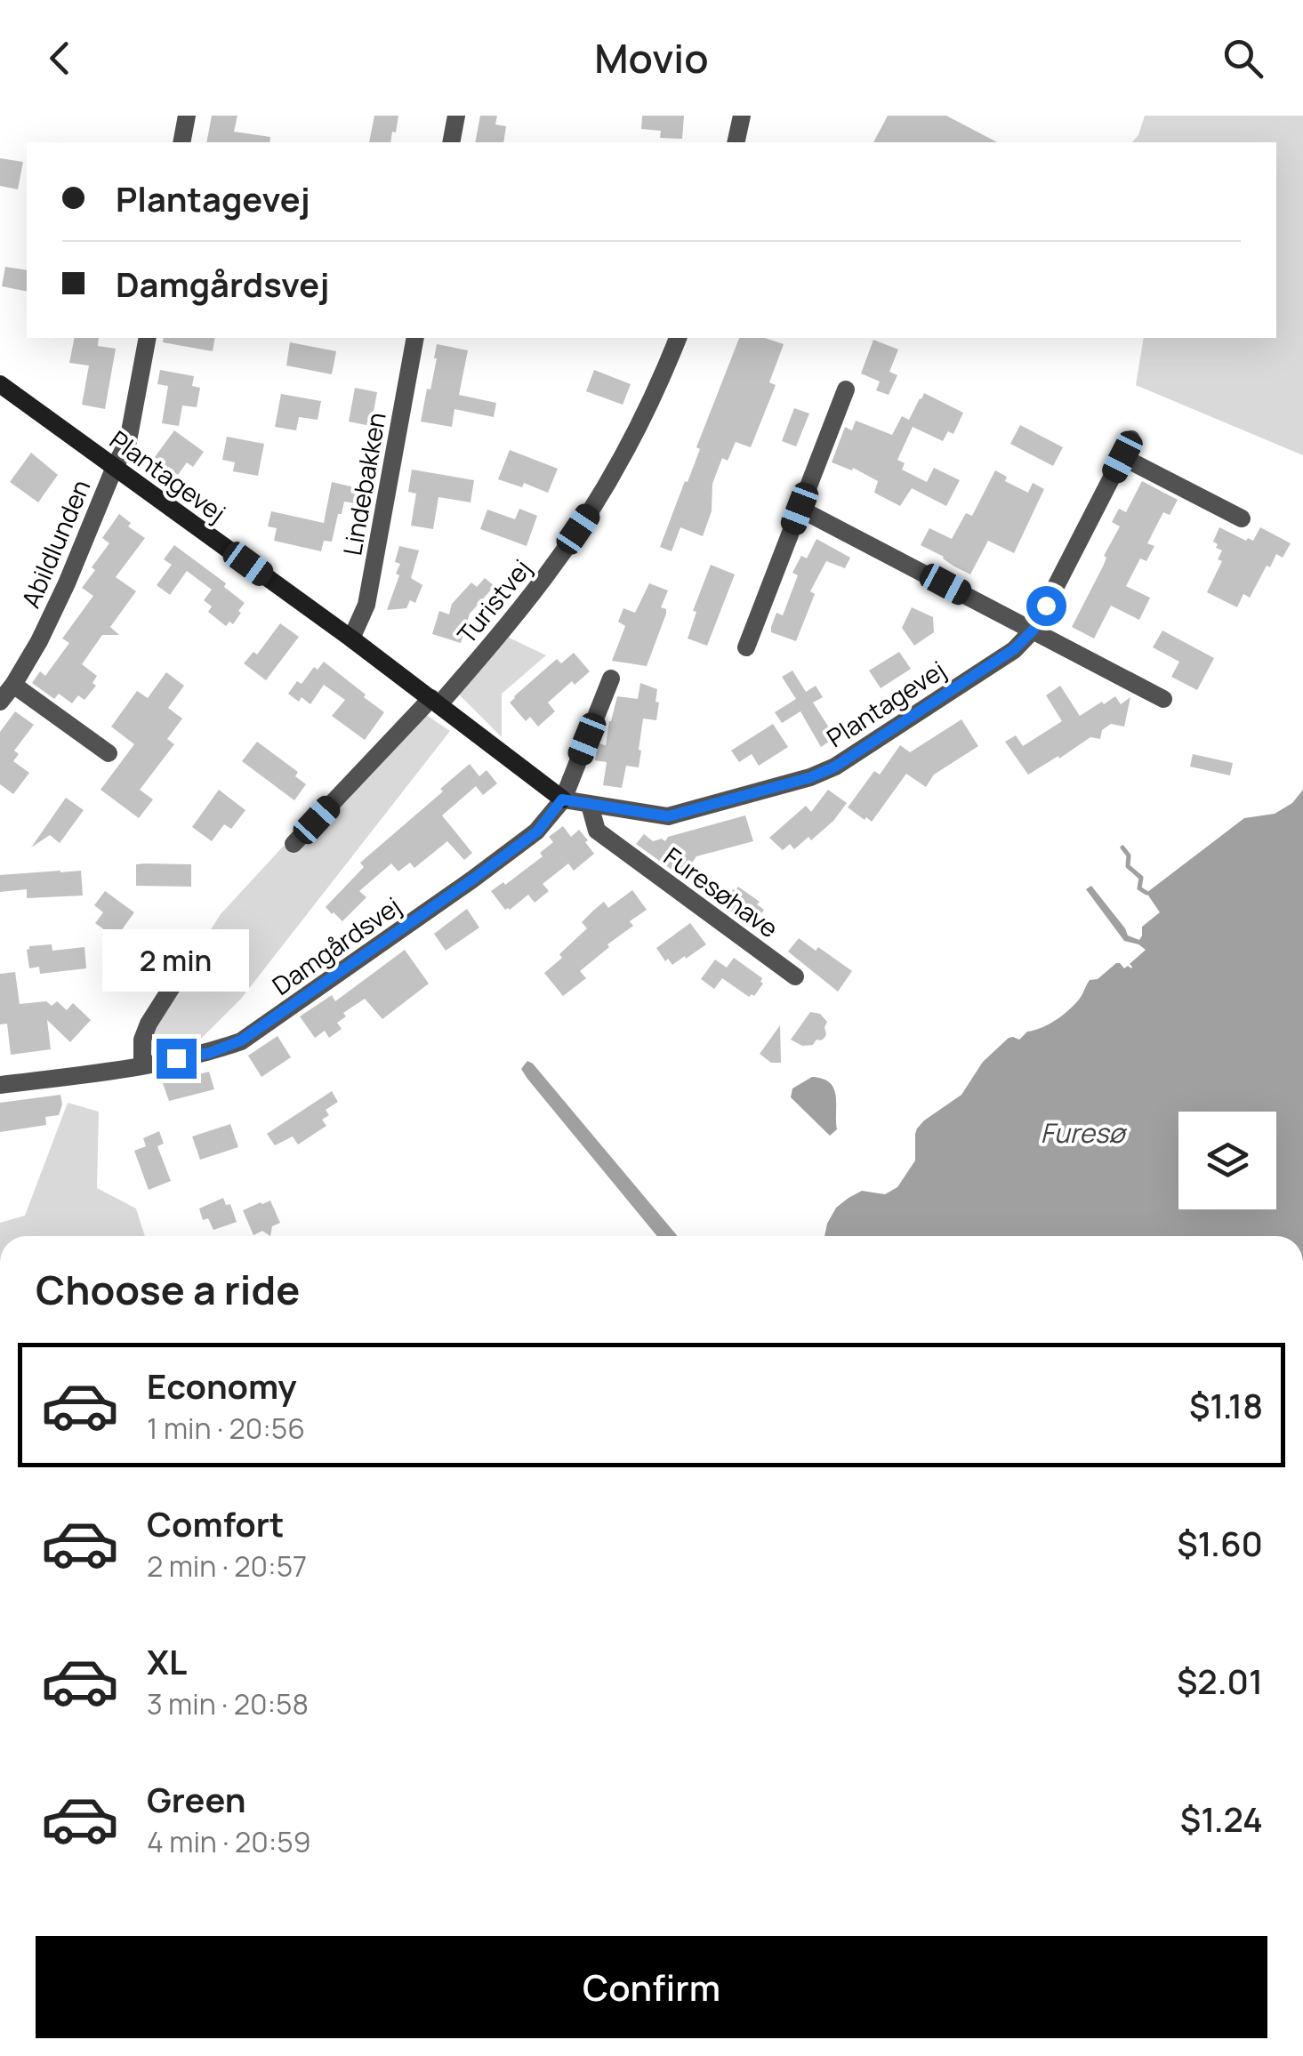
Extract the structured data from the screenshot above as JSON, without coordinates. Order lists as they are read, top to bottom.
{
  "streets": {
    "street": [
      "Plantagevej",
      "Lindebakken",
      "Abildlunden",
      "Turistvej",
      "Furesøhave",
      "Damgårdsvej"
    ]
  },
  "crossings": [
    ["Plantagevej", "Lindebakken"],
    ["Plantagevej", "Abildlunden"],
    ["Plantagevej", "Turistvej"],
    ["Plantagevej", "Furesøhave"],
    ["Plantagevej", "Damgårdsvej"]
  ],
  "water": ["Furesø"],
  "page": {
    "header": "Movio",
    "banner": ["Plantagevej", "Damgårdsvej"],
    "bubble": "2 min",
    "heading": "Choose a ride",
    "list": [
      {
        "name": "Economy",
        "note": "1 min · 20:56",
        "value": "$1.18"
      },
      {
        "name": "Comfort",
        "note": "2 min · 20:57",
        "value": "$1.60"
      },
      {
        "name": "XL",
        "note": "3 min · 20:58",
        "value": "$2.01"
      },
      {
        "name": "Green",
        "note": "4 min · 20:59",
        "value": "$1.24"
      }
    ],
    "buttons": "Confirm"
  }
}
